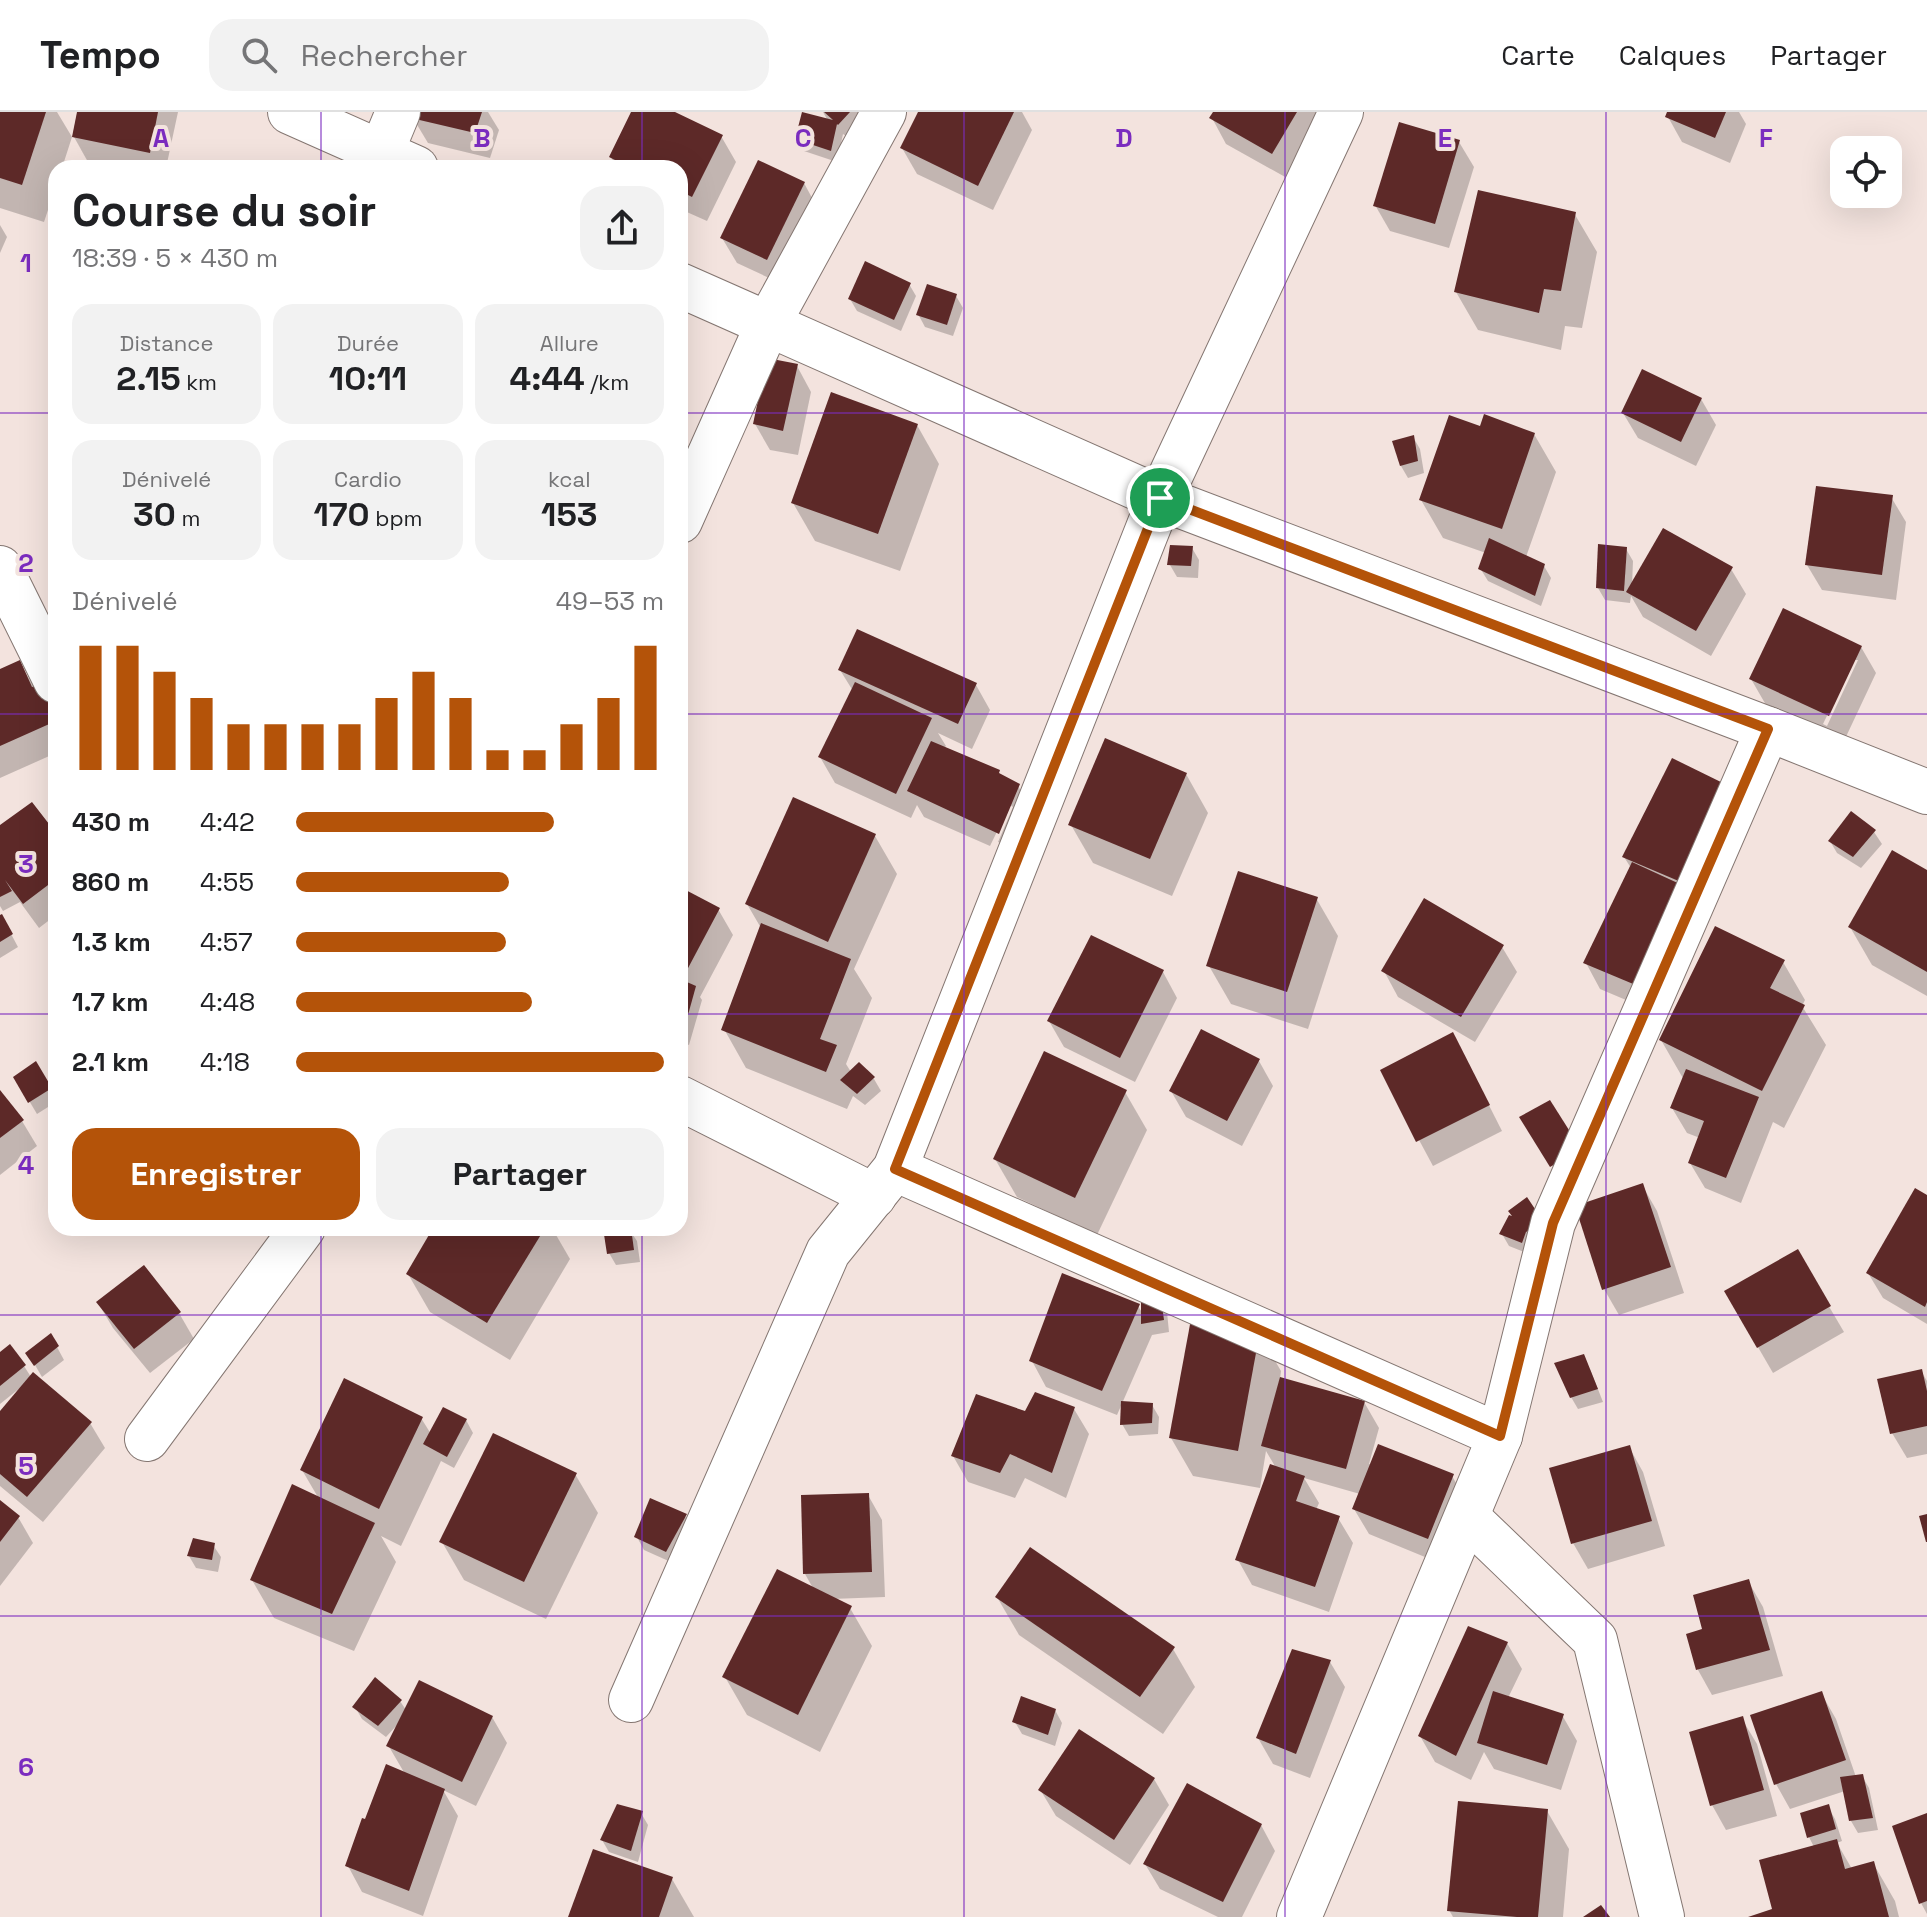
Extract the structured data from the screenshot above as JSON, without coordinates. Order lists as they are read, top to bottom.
{
  "page": {
    "header": "Tempo",
    "search": "Rechercher",
    "nav": ["Carte", "Calques", "Partager"],
    "heading": ["Course du soir", "18:39 · 5 × 430 m"],
    "stats": [
      ["Distance", "2.15 km"],
      ["Durée", "10:11"],
      ["Allure", "4:44 /km"],
      ["Dénivelé", "30 m"],
      ["Cardio", "170 bpm"],
      ["kcal", "153"]
    ],
    "chart": ["Dénivelé", "49–53 m"],
    "list": [
      {
        "name": "430 m",
        "note": "4:42"
      },
      {
        "name": "860 m",
        "note": "4:55"
      },
      {
        "name": "1.3 km",
        "note": "4:57"
      },
      {
        "name": "1.7 km",
        "note": "4:48"
      },
      {
        "name": "2.1 km",
        "note": "4:18"
      }
    ],
    "buttons": ["Enregistrer", "Partager"]
  },
  "grid": {
    "columns": [
      "A",
      "B",
      "C",
      "D",
      "E",
      "F"
    ],
    "rows": [
      "1",
      "2",
      "3",
      "4",
      "5",
      "6"
    ]
  }
}
